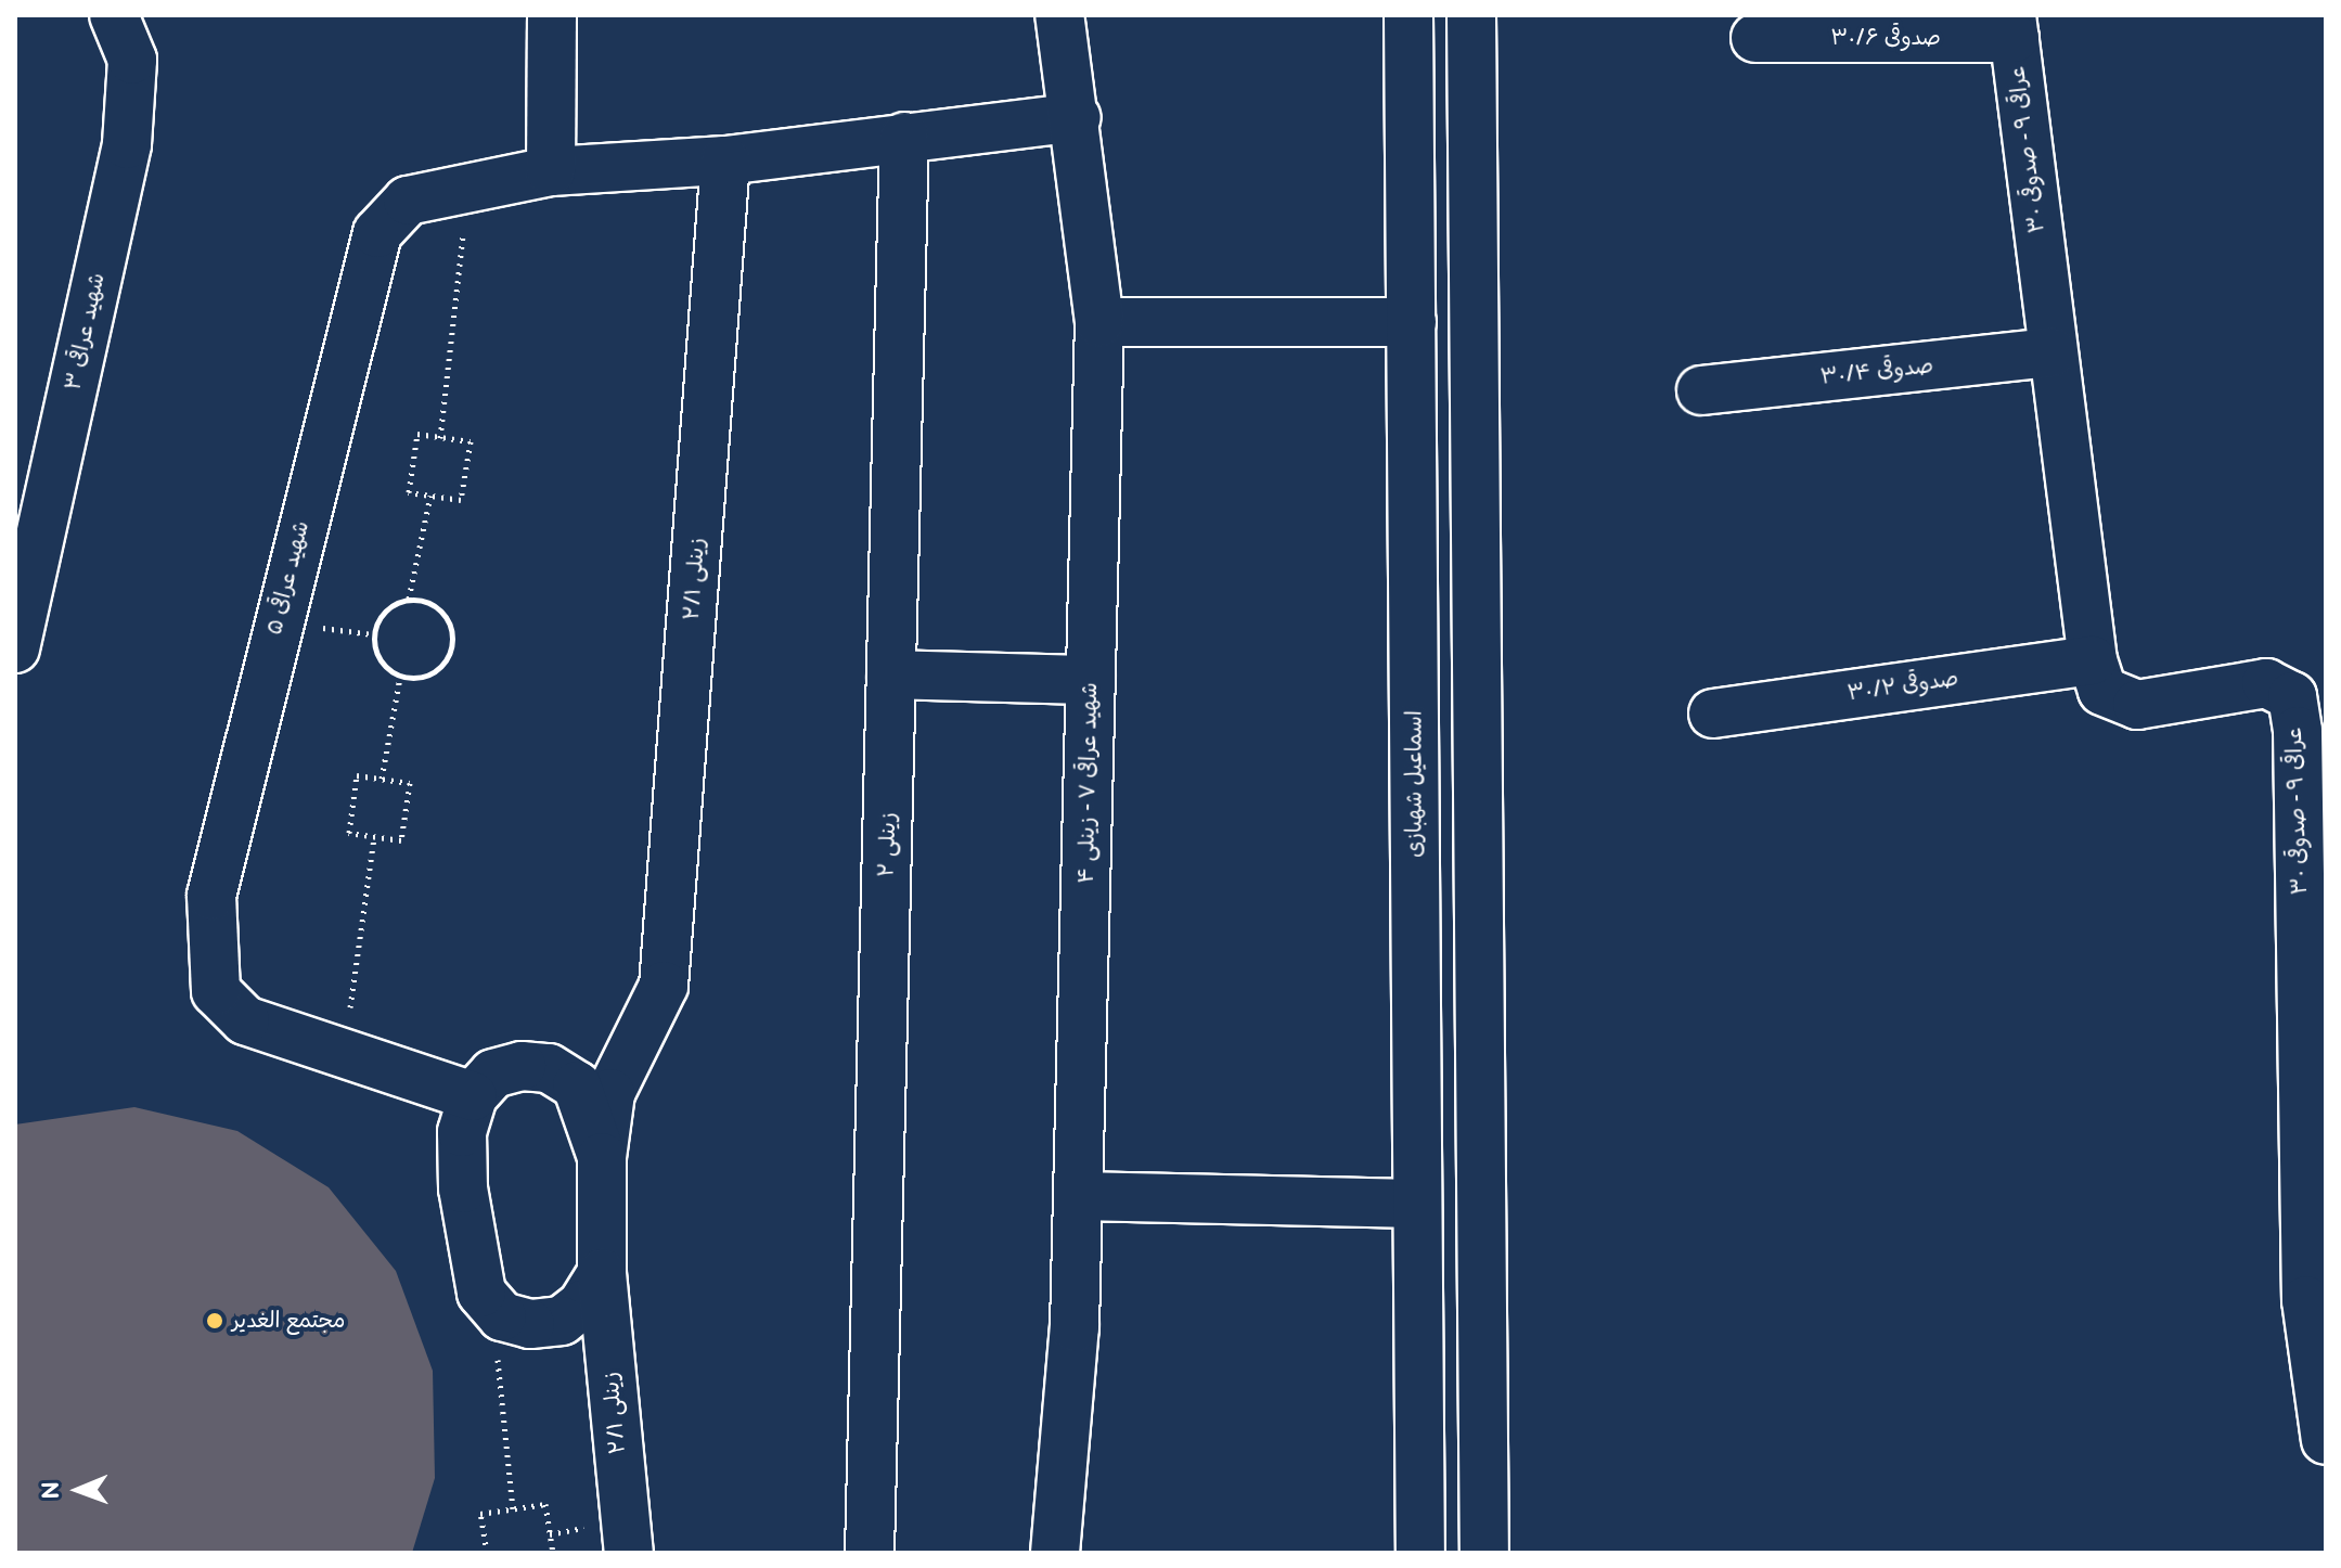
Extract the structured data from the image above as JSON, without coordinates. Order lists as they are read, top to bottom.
{
  "streets": {
    "street": [
      "صدوقی ۳۰/۶",
      "عراقی ۹ - صدوقی ۳۰",
      "شهید عراقی ۳",
      "صدوقی ۳۰/۴",
      "شهید عراقی ۵",
      "زینلی ۲/۱",
      "صدوقی ۳۰/۲",
      "شهید عراقی ۷ - زینلی ۴",
      "اسماعیل شهبازی",
      "زینلی ۲"
    ]
  },
  "crossings": [
    ["صدوقی ۳۰/۶", "عراقی ۹ - صدوقی ۳۰"],
    ["عراقی ۹ - صدوقی ۳۰", "صدوقی ۳۰/۴"],
    ["عراقی ۹ - صدوقی ۳۰", "صدوقی ۳۰/۲"]
  ],
  "places": ["مجتمع الغدیر"],
  "north": "left"
}
